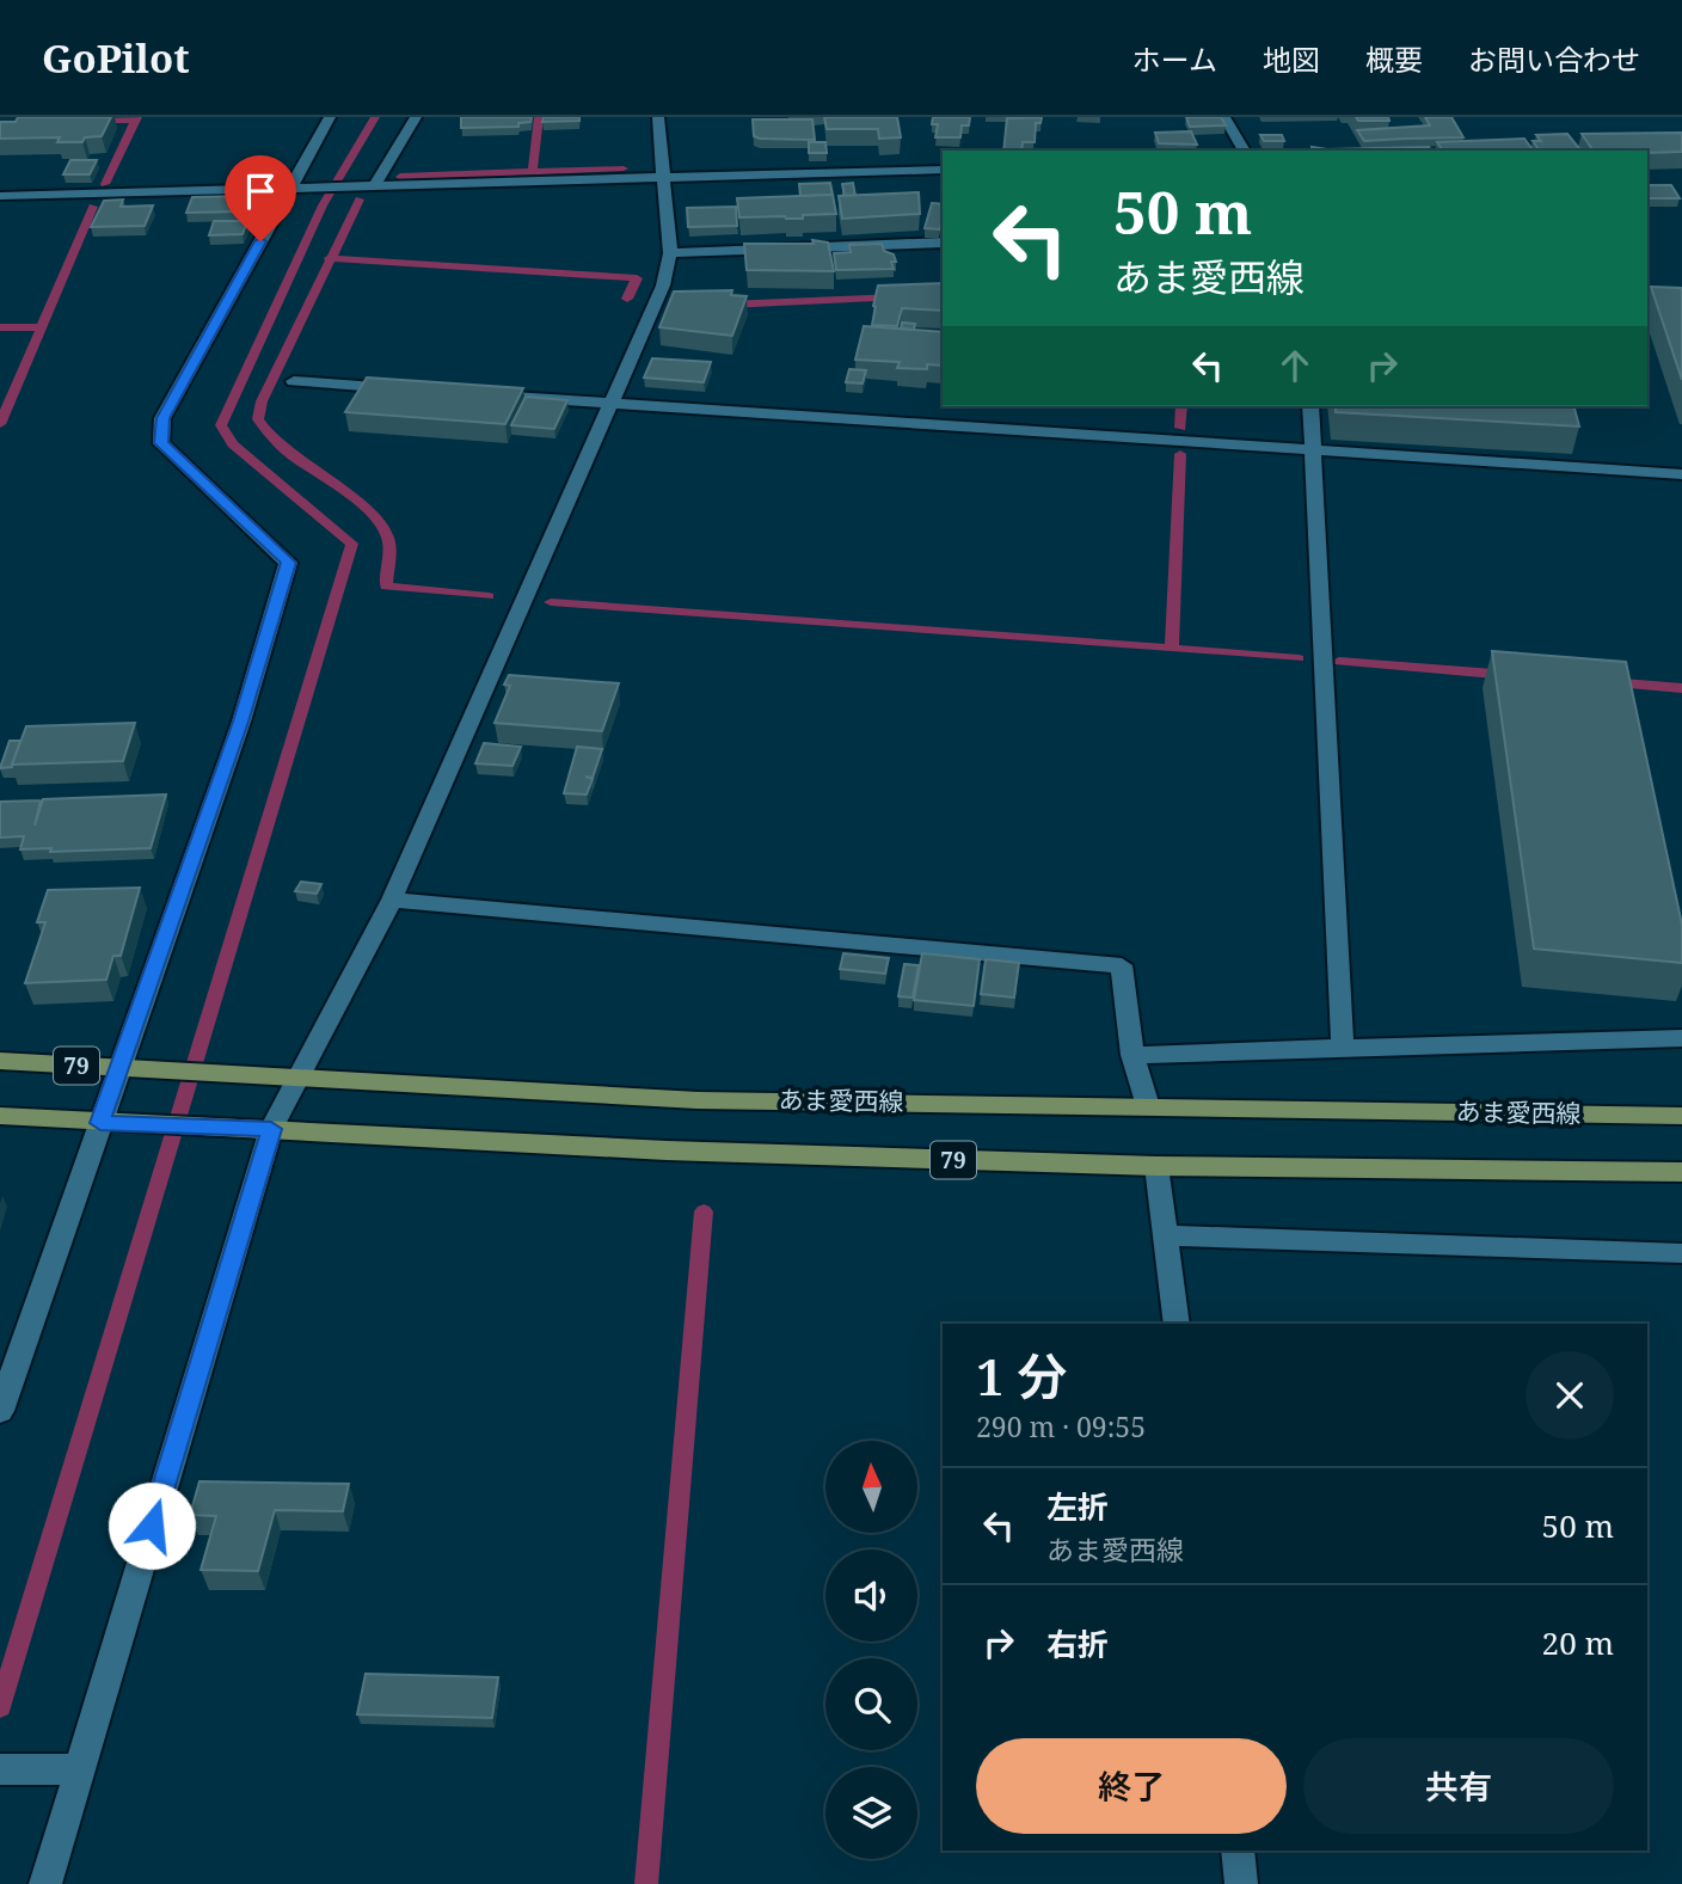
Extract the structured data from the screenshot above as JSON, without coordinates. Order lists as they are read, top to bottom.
{
  "streets": {
    "main road": ["79", "あま愛西線"]
  },
  "north": "top",
  "page": {
    "header": "GoPilot",
    "nav": [
      "ホーム",
      "地図",
      "概要",
      "お問い合わせ"
    ],
    "turn": ["50 m", "あま愛西線"],
    "heading": ["1 分", "290 m · 09:55"],
    "list": [
      {
        "name": "左折",
        "note": "あま愛西線",
        "value": "50 m"
      },
      {
        "name": "右折",
        "value": "20 m"
      }
    ],
    "buttons": ["終了", "共有"]
  }
}
